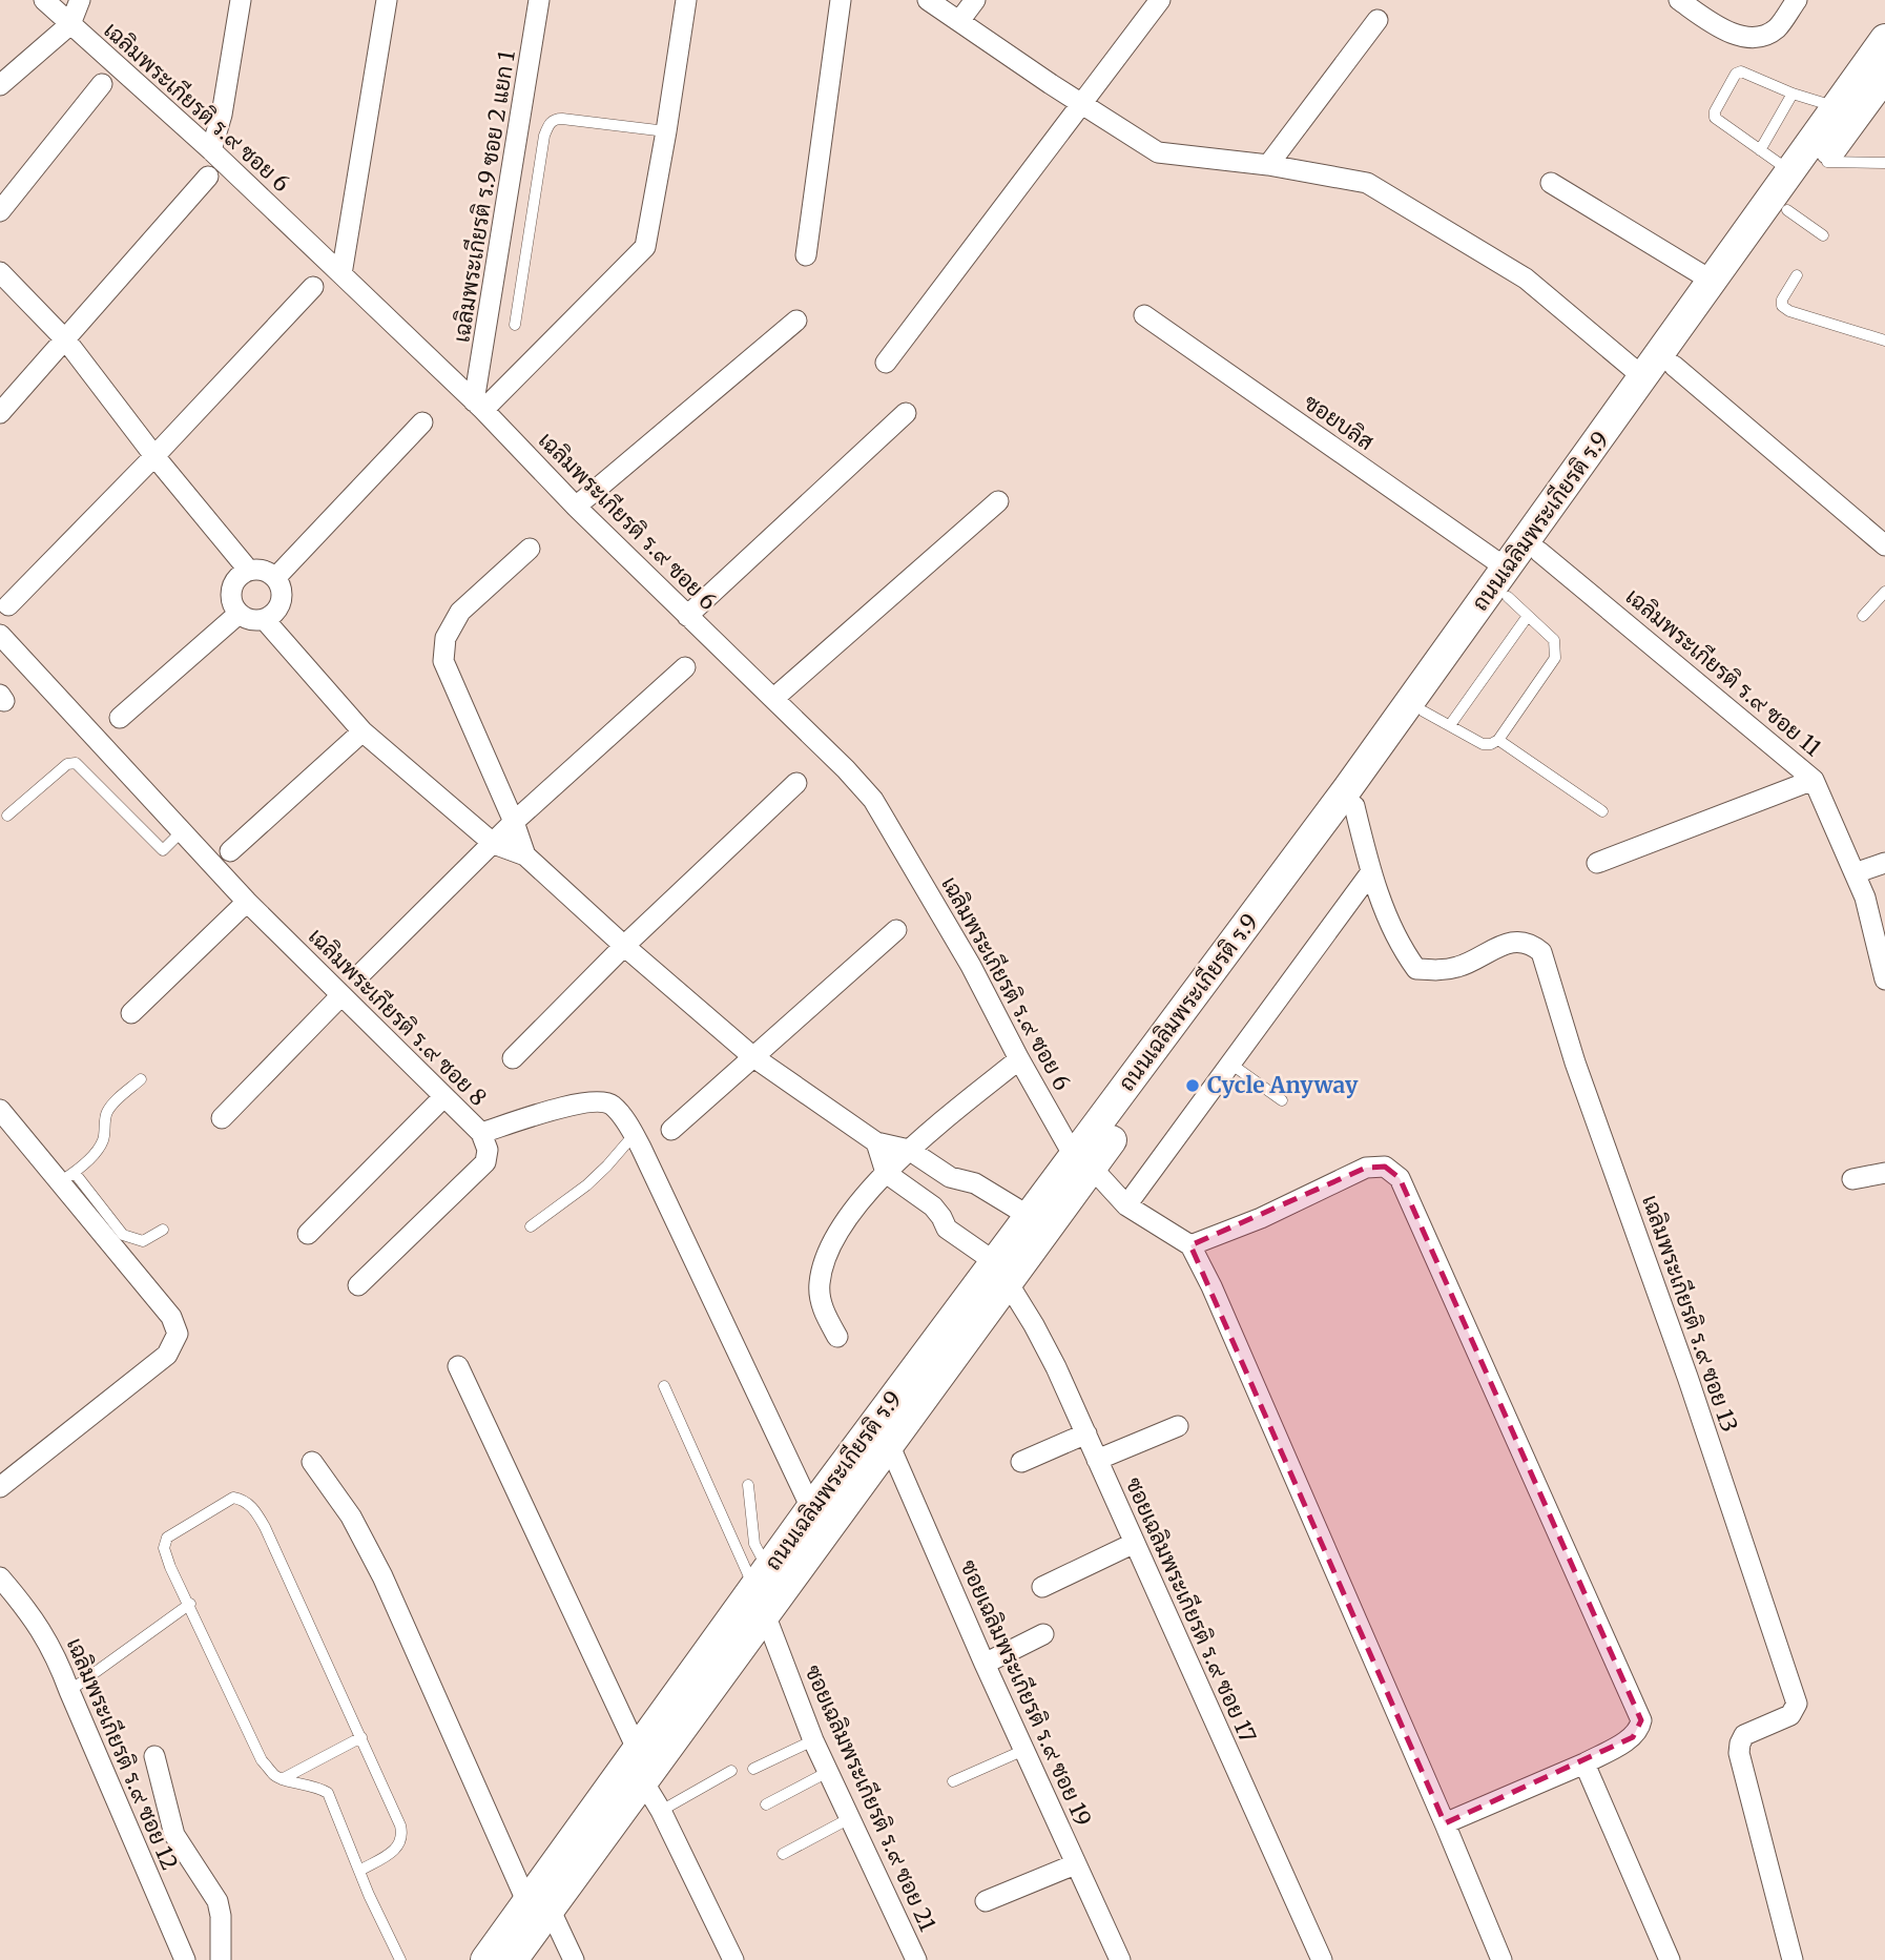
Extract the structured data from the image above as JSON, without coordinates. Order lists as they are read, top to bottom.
{
  "streets": {
    "main road": ["ถนนเฉลิมพระเกียรติ ร.9"],
    "street": [
      "เฉลิมพระเกียรติ ร.๙ ซอย 6",
      "เฉลิมพระเกียรติ ร.9 ซอย 2 แยก 1",
      "ซอยบลิส",
      "เฉลิมพระเกียรติ ร.๙ ซอย 11",
      "เฉลิมพระเกียรติ ร.๙ ซอย 8",
      "เฉลิมพระเกียรติ ร.๙ ซอย 13",
      "ซอยเฉลิมพระเกียรติ ร.๙ ซอย 17",
      "ซอยเฉลิมพระเกียรติ ร.๙ ซอย 19",
      "เฉลิมพระเกียรติ ร.๙ ซอย 12",
      "ซอยเฉลิมพระเกียรติ ร.๙ ซอย 21"
    ]
  },
  "crossings": [
    ["เฉลิมพระเกียรติ ร.๙ ซอย 6", "เฉลิมพระเกียรติ ร.9 ซอย 2 แยก 1"],
    ["เฉลิมพระเกียรติ ร.๙ ซอย 6", "ถนนเฉลิมพระเกียรติ ร.9"],
    ["ซอยบลิส", "ถนนเฉลิมพระเกียรติ ร.9"],
    ["ถนนเฉลิมพระเกียรติ ร.9", "เฉลิมพระเกียรติ ร.๙ ซอย 11"],
    ["ถนนเฉลิมพระเกียรติ ร.9", "เฉลิมพระเกียรติ ร.๙ ซอย 8"],
    ["ถนนเฉลิมพระเกียรติ ร.9", "เฉลิมพระเกียรติ ร.๙ ซอย 13"],
    ["ถนนเฉลิมพระเกียรติ ร.9", "ซอยเฉลิมพระเกียรติ ร.๙ ซอย 17"],
    ["ถนนเฉลิมพระเกียรติ ร.9", "ซอยเฉลิมพระเกียรติ ร.๙ ซอย 19"],
    ["ถนนเฉลิมพระเกียรติ ร.9", "ซอยเฉลิมพระเกียรติ ร.๙ ซอย 21"]
  ],
  "places": ["Cycle Anyway"]
}
